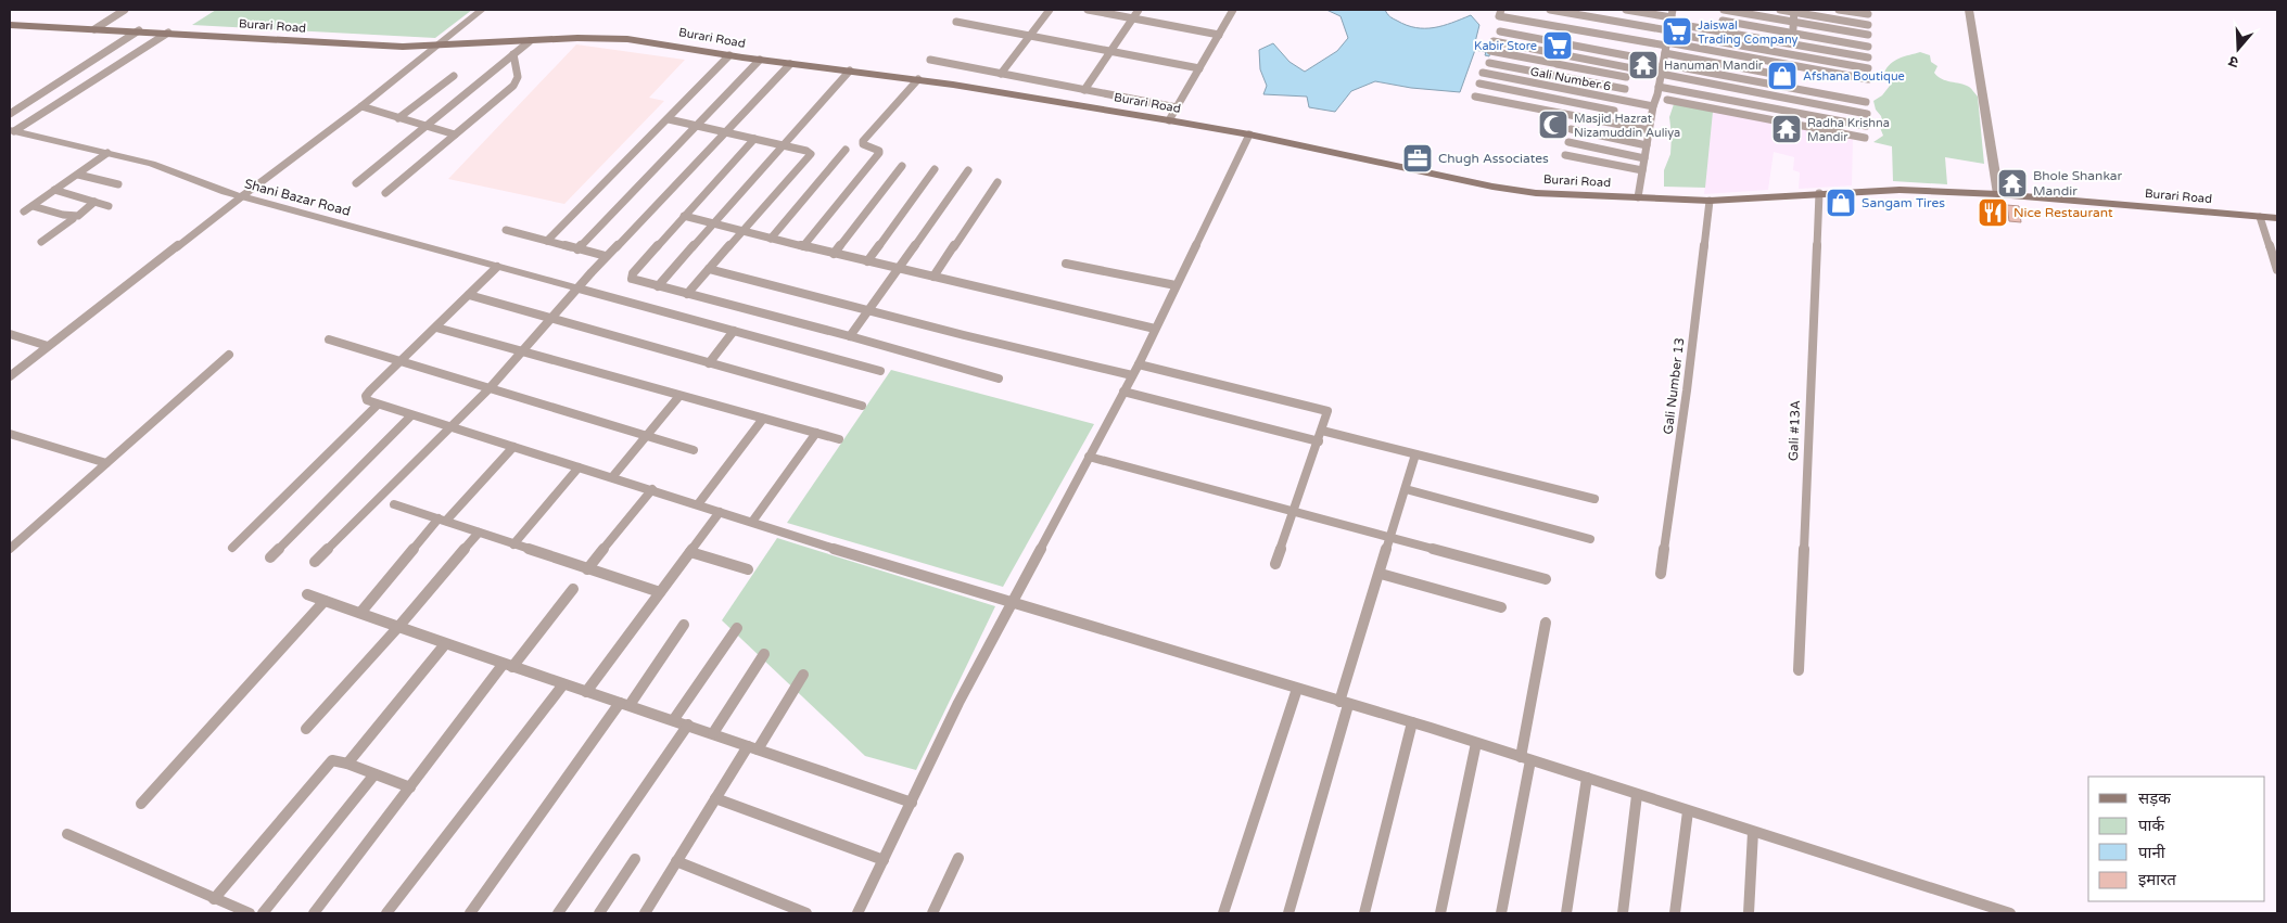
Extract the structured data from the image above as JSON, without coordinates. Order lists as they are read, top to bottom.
{
  "streets": {
    "main road": ["Burari Road"],
    "street": [
      "Gali Number 6",
      "Shani Bazar Road",
      "Gali Number 13",
      "Gali #13A"
    ]
  },
  "crossings": [
    ["Burari Road", "Gali Number 13"],
    ["Burari Road", "Gali #13A"]
  ],
  "places": {
    "supermarket": ["Jaiswal Trading Company", "Kabir Store"],
    "temple": ["Hanuman Mandir", "Radha Krishna Mandir", "Bhole Shankar Mandir"],
    "shop": ["Afshana Boutique", "Sangam Tires"],
    "mosque": ["Masjid Hazrat Nizamuddin Auliya"],
    "office": ["Chugh Associates"],
    "restaurant": ["Nice Restaurant"]
  },
  "legend": [
    "सड़क",
    "पार्क",
    "पानी",
    "इमारत"
  ],
  "north": "bottom"
}
